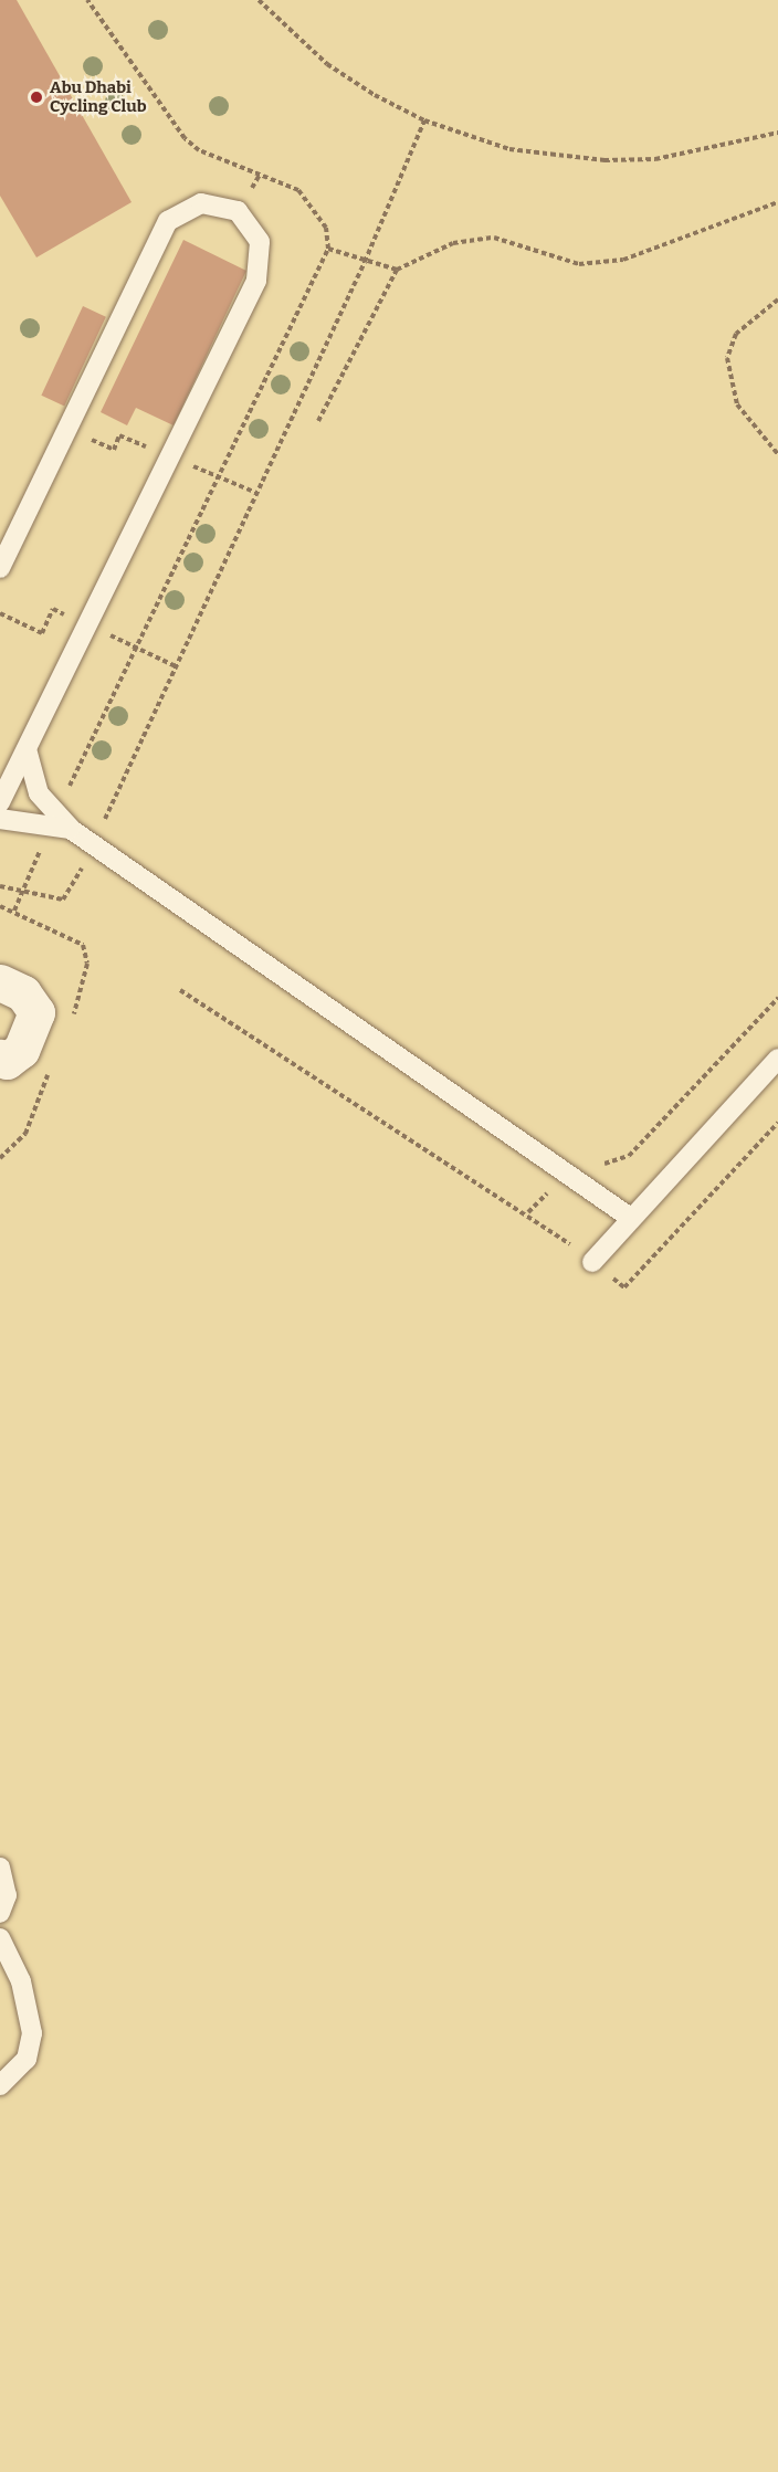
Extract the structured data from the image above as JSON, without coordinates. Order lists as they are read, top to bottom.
{
  "places": ["Abu Dhabi Cycling Club"]
}
